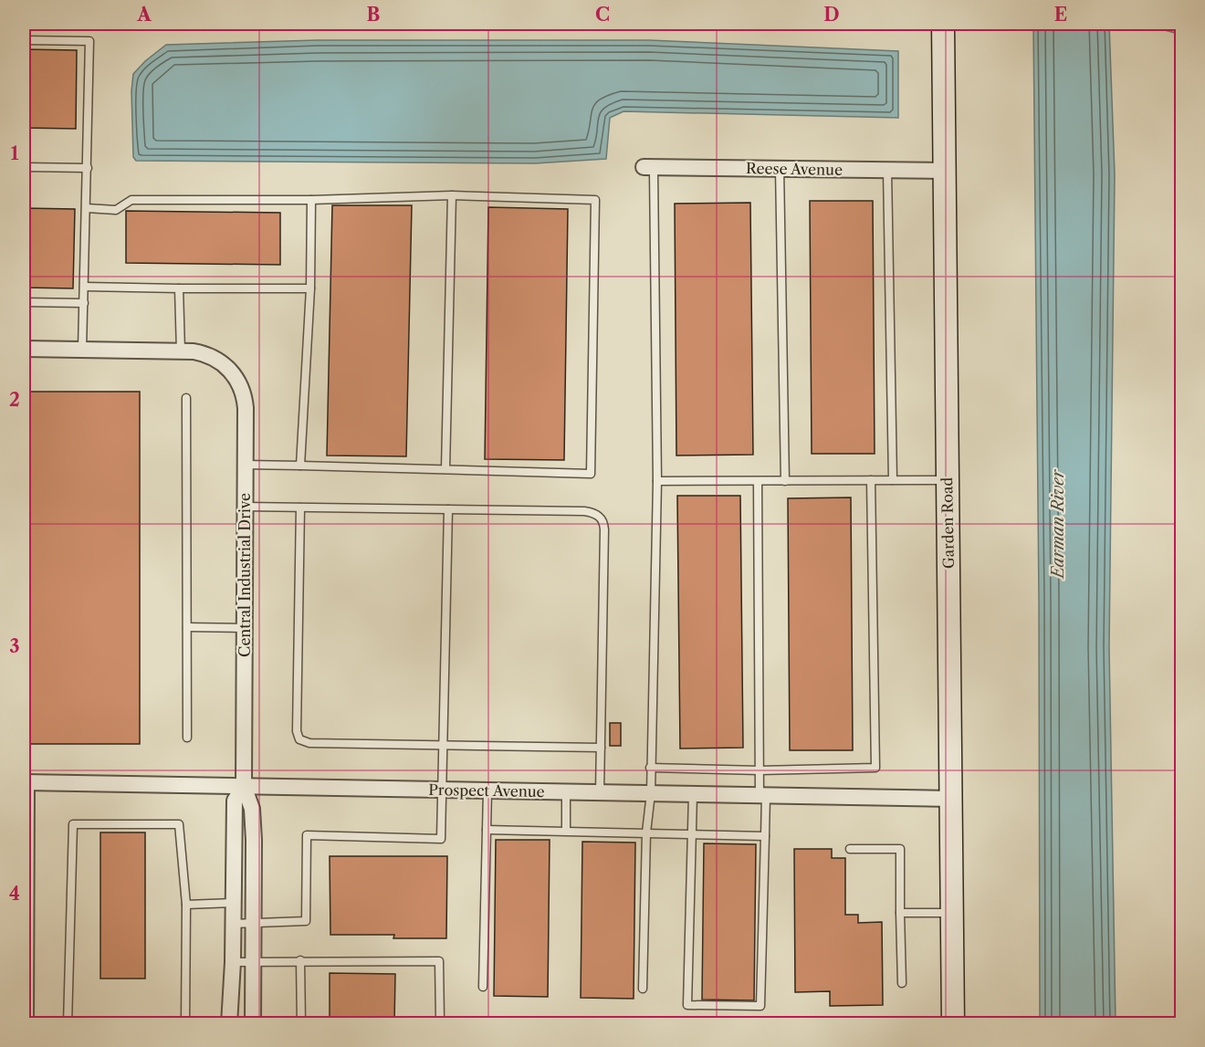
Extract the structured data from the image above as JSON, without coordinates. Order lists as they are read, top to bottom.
{
  "streets": {
    "street": [
      "Reese Avenue",
      "Garden Road",
      "Central Industrial Drive",
      "Prospect Avenue"
    ]
  },
  "crossings": [
    ["Reese Avenue", "Garden Road"],
    ["Garden Road", "Prospect Avenue"],
    ["Central Industrial Drive", "Prospect Avenue"]
  ],
  "water": ["Earman River"],
  "grid": {
    "columns": [
      "A",
      "B",
      "C",
      "D",
      "E"
    ],
    "rows": [
      "1",
      "2",
      "3",
      "4"
    ]
  }
}
